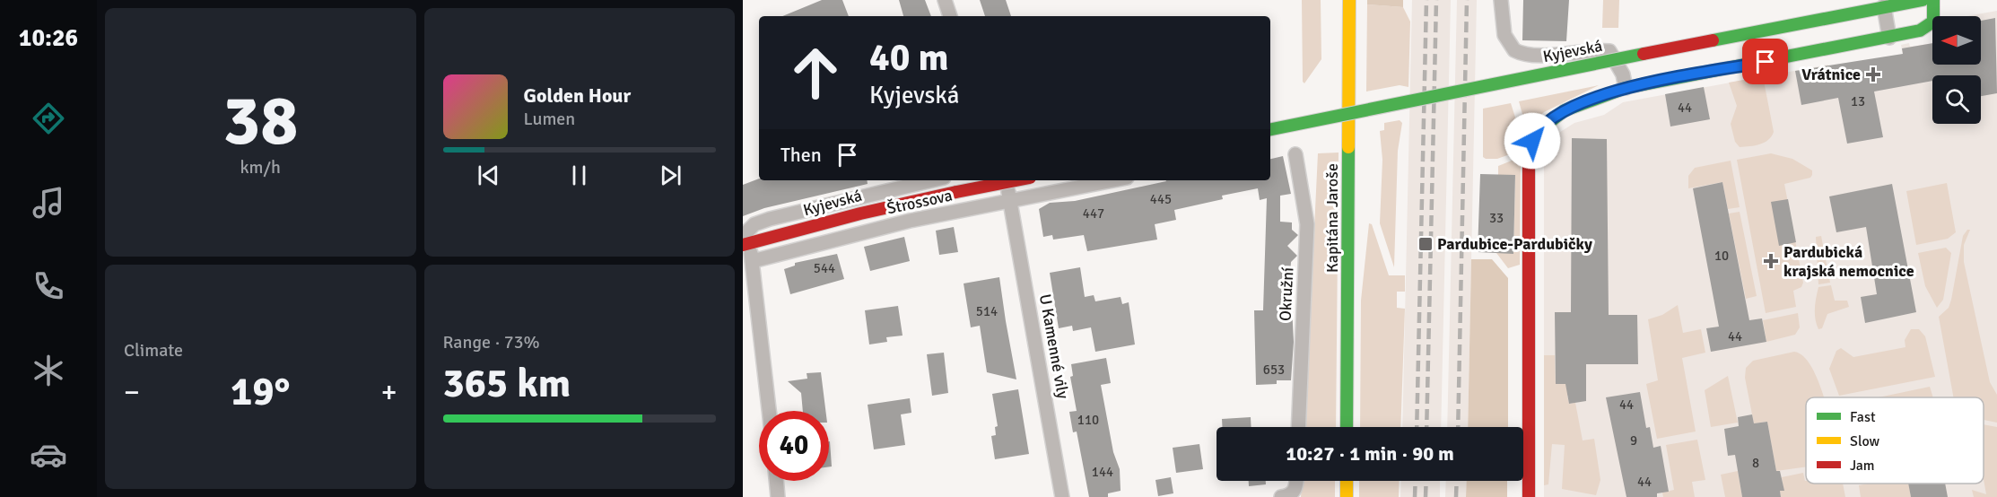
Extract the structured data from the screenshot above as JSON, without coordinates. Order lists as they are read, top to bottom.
{
  "streets": {
    "street": [
      "Kyjevská",
      "Štrossova",
      "Kapitána Jaroše",
      "Okružní",
      "U Kamenné vily"
    ]
  },
  "crossings": [
    ["Kyjevská", "Štrossova"],
    ["Štrossova", "U Kamenné vily"]
  ],
  "places": {
    "health": ["Vrátnice", "Pardubická krajská nemocnice"],
    "transit": ["Pardubice-Pardubičky"]
  },
  "house_numbers": [
    "13",
    "44",
    "445",
    "447",
    "33",
    "10",
    "544",
    "514",
    "44",
    "653",
    "44",
    "110",
    "9",
    "8",
    "144",
    "44"
  ],
  "legend": ["Fast", "Slow", "Jam"],
  "north": "left",
  "page": {
    "tabs": "10:26",
    "tile": [
      ["38", "km/h"],
      "Climate",
      ["Range · 73%", "365 km"]
    ],
    "turn": ["40 m", "Kyjevská"],
    "song": ["Golden Hour", "Lumen"],
    "then": "Then",
    "heat": ["−", "19°", "+"],
    "limit": "40",
    "trip": "10:27 · 1 min · 90 m"
  }
}
